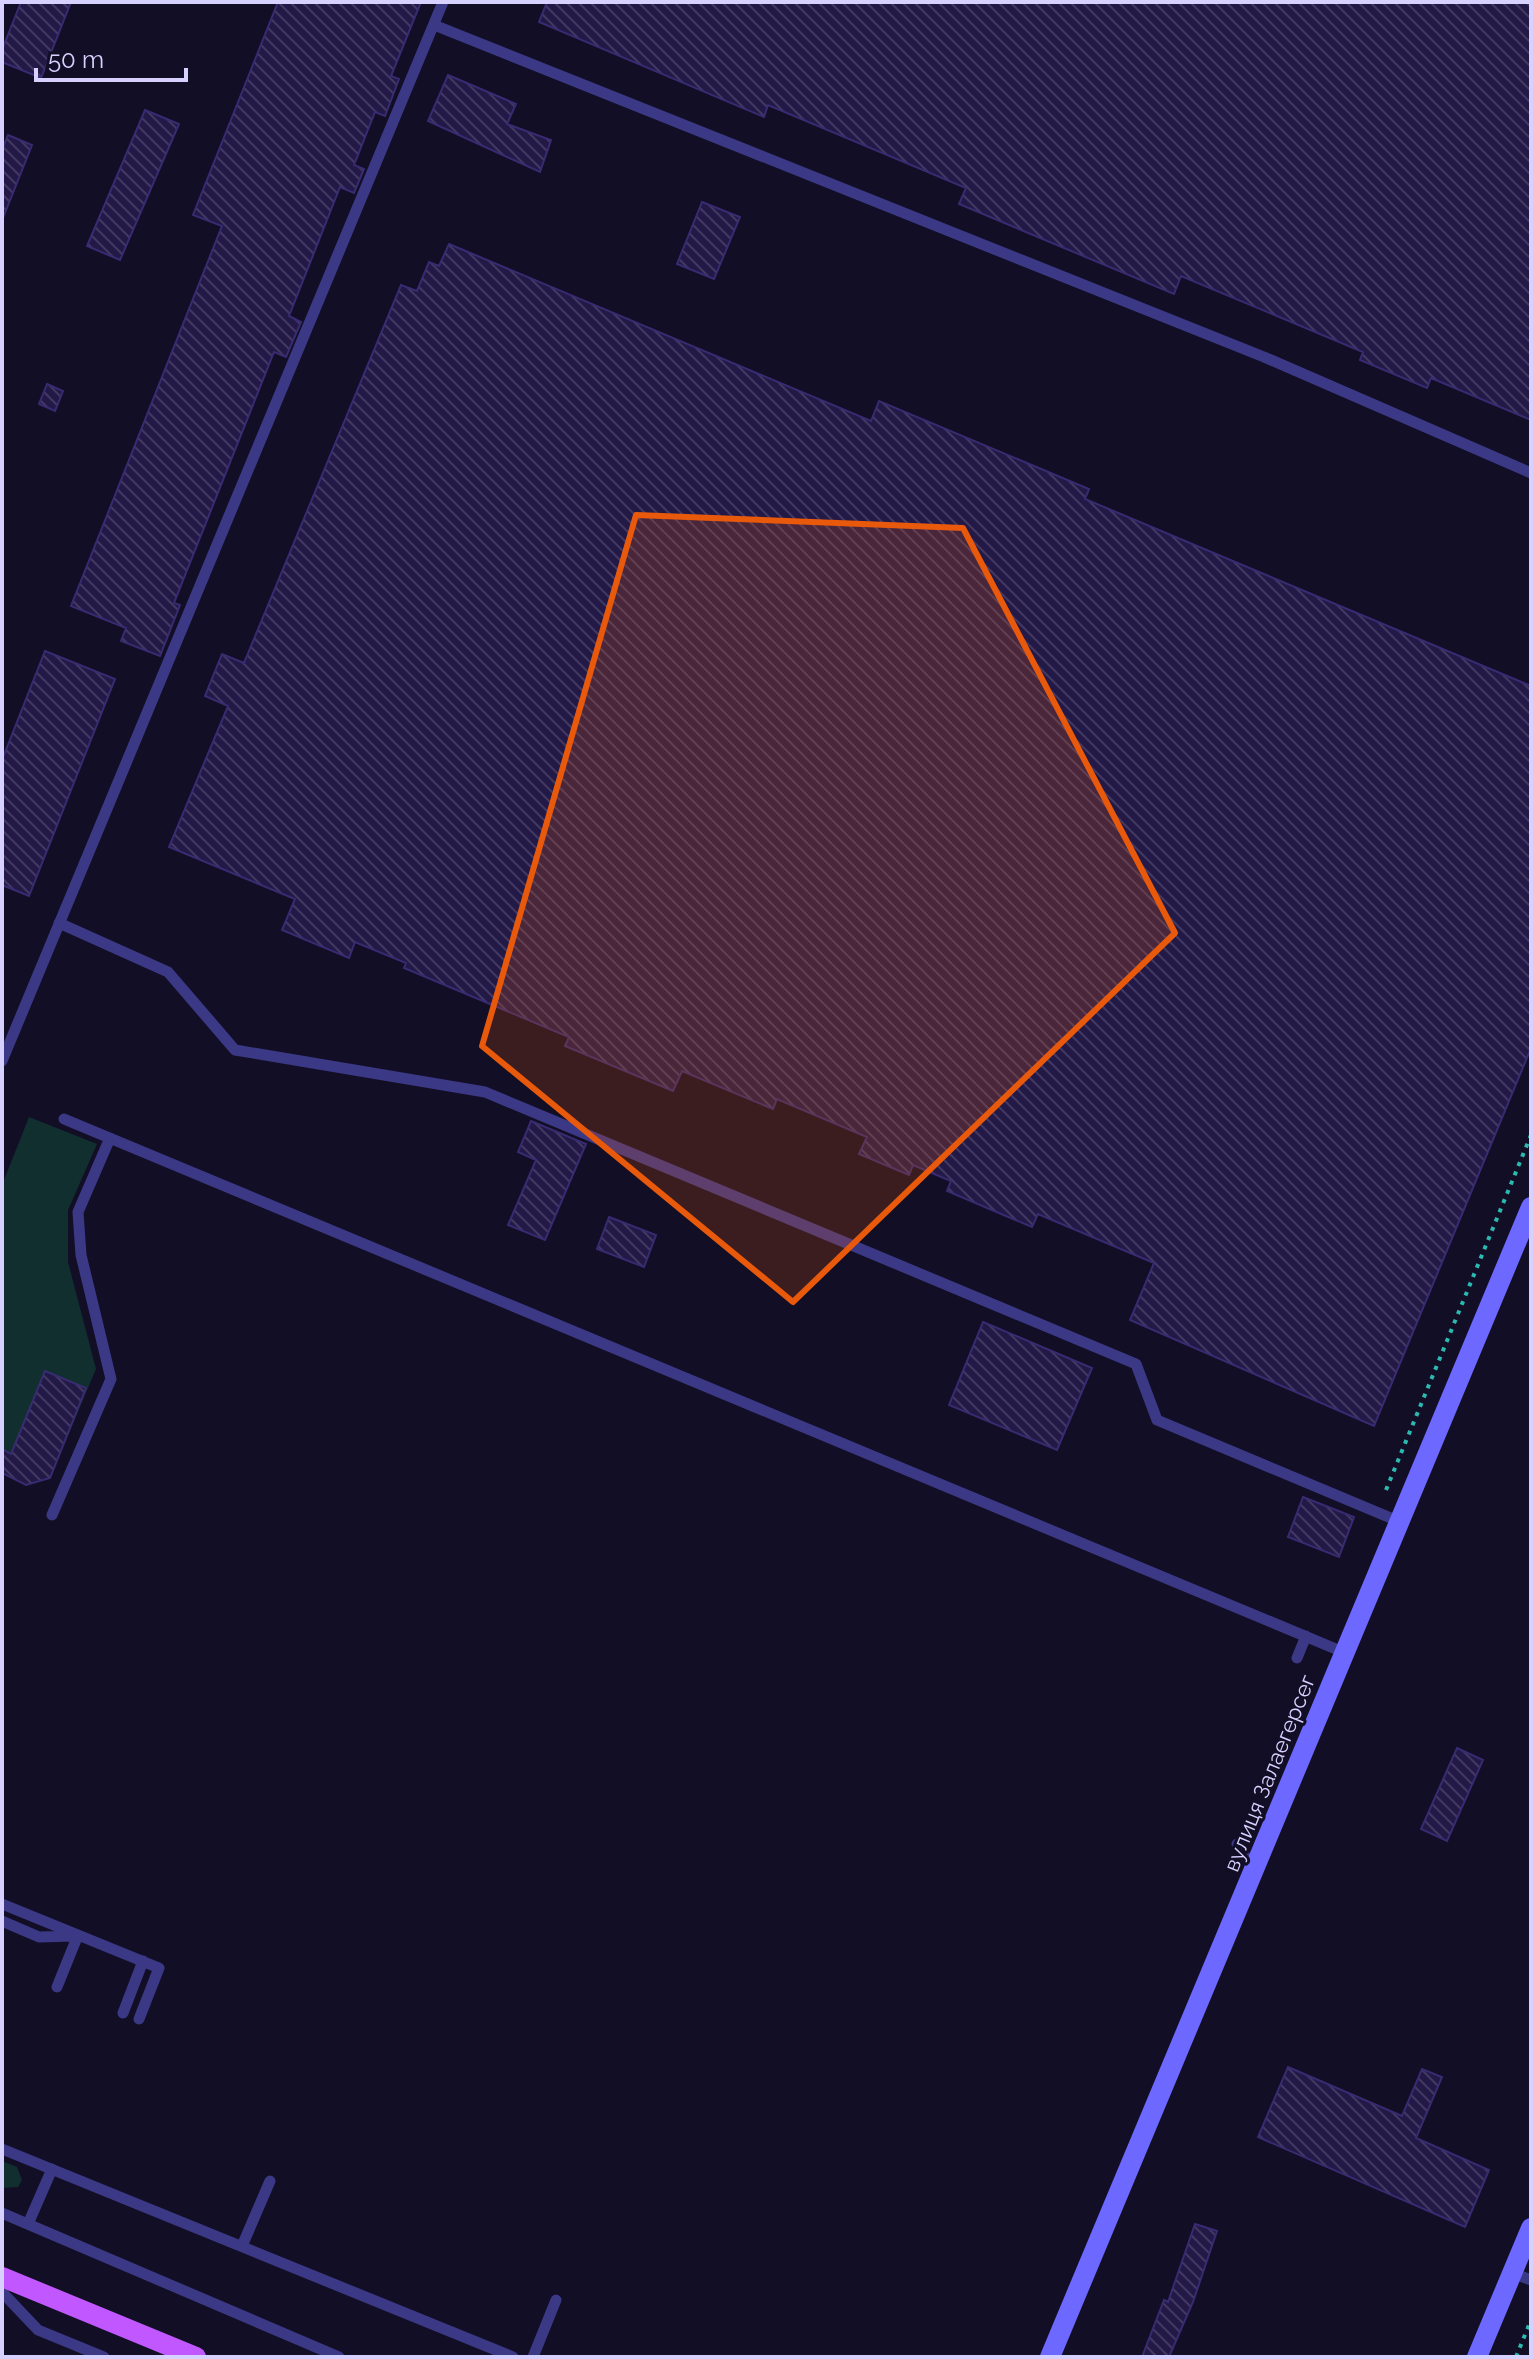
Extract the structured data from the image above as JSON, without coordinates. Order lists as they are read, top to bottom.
{
  "streets": {
    "main road": ["вулиця Залаегерсег"]
  },
  "scale_bar": "50 m"
}
